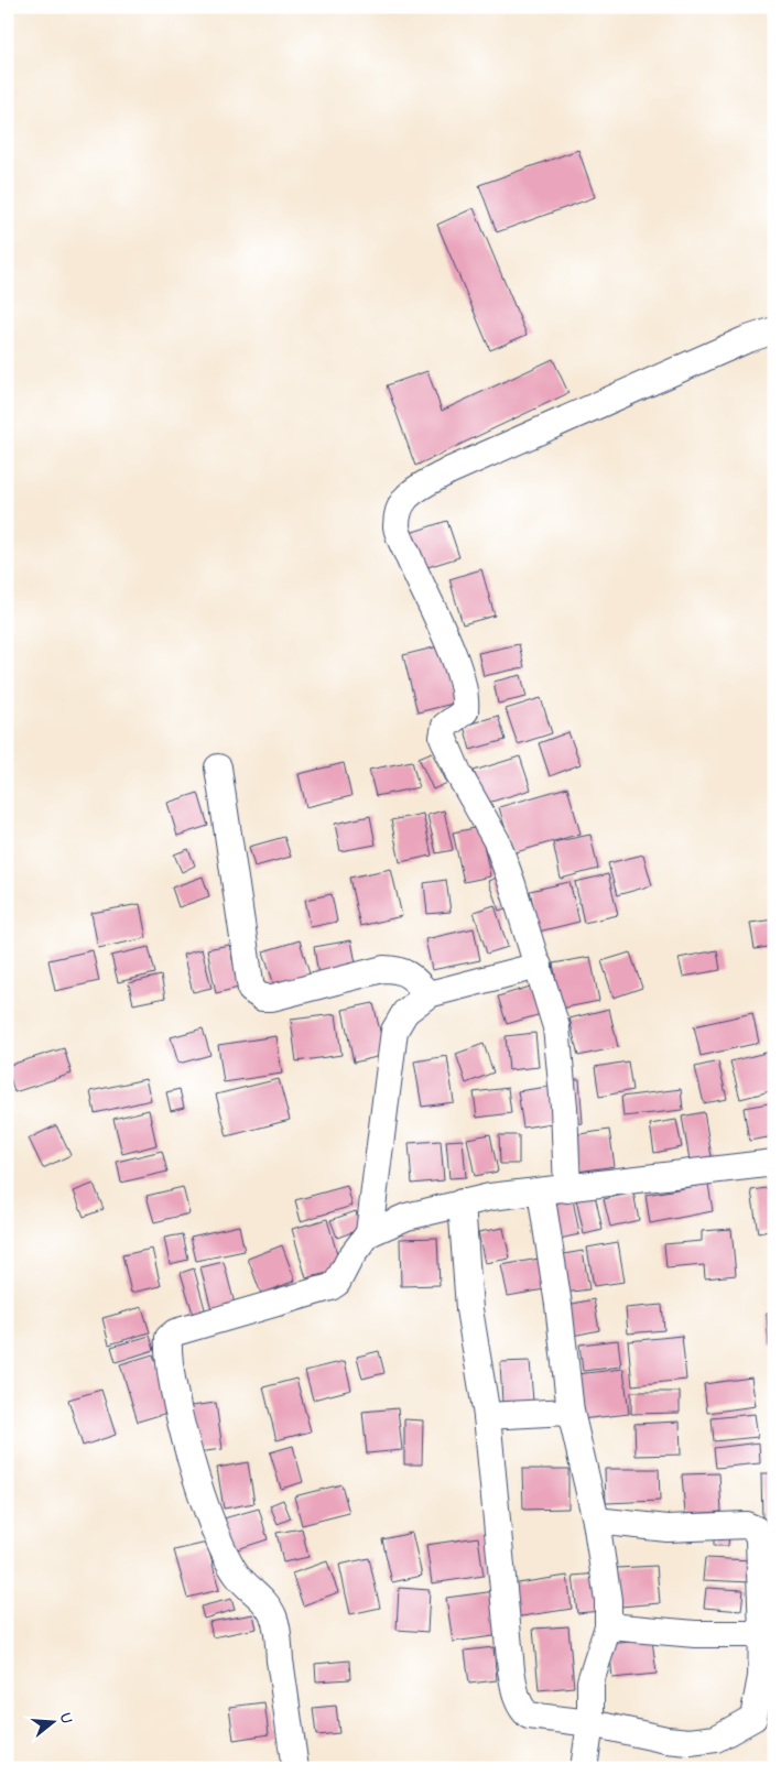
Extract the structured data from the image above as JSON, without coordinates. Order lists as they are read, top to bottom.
{
  "north": "right"
}
